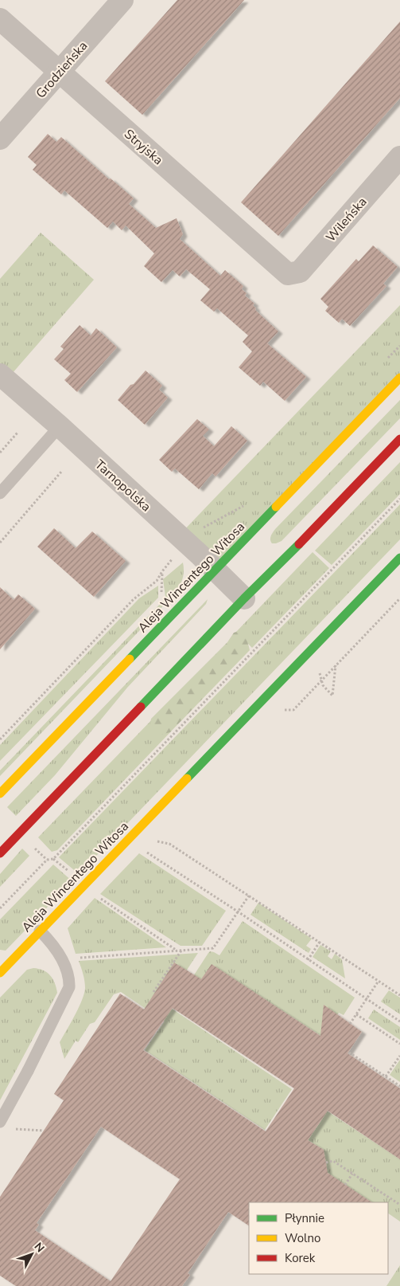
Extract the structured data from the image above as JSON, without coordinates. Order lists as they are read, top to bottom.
{
  "streets": {
    "street": [
      "Grodzieńska",
      "Stryjska",
      "Wileńska",
      "Tarnopolska",
      "Aleja Wincentego Witosa"
    ]
  },
  "crossings": [
    ["Grodzieńska", "Stryjska"],
    ["Stryjska", "Wileńska"],
    ["Tarnopolska", "Aleja Wincentego Witosa"]
  ],
  "legend": ["Płynnie", "Wolno", "Korek"],
  "north": "top right"
}
